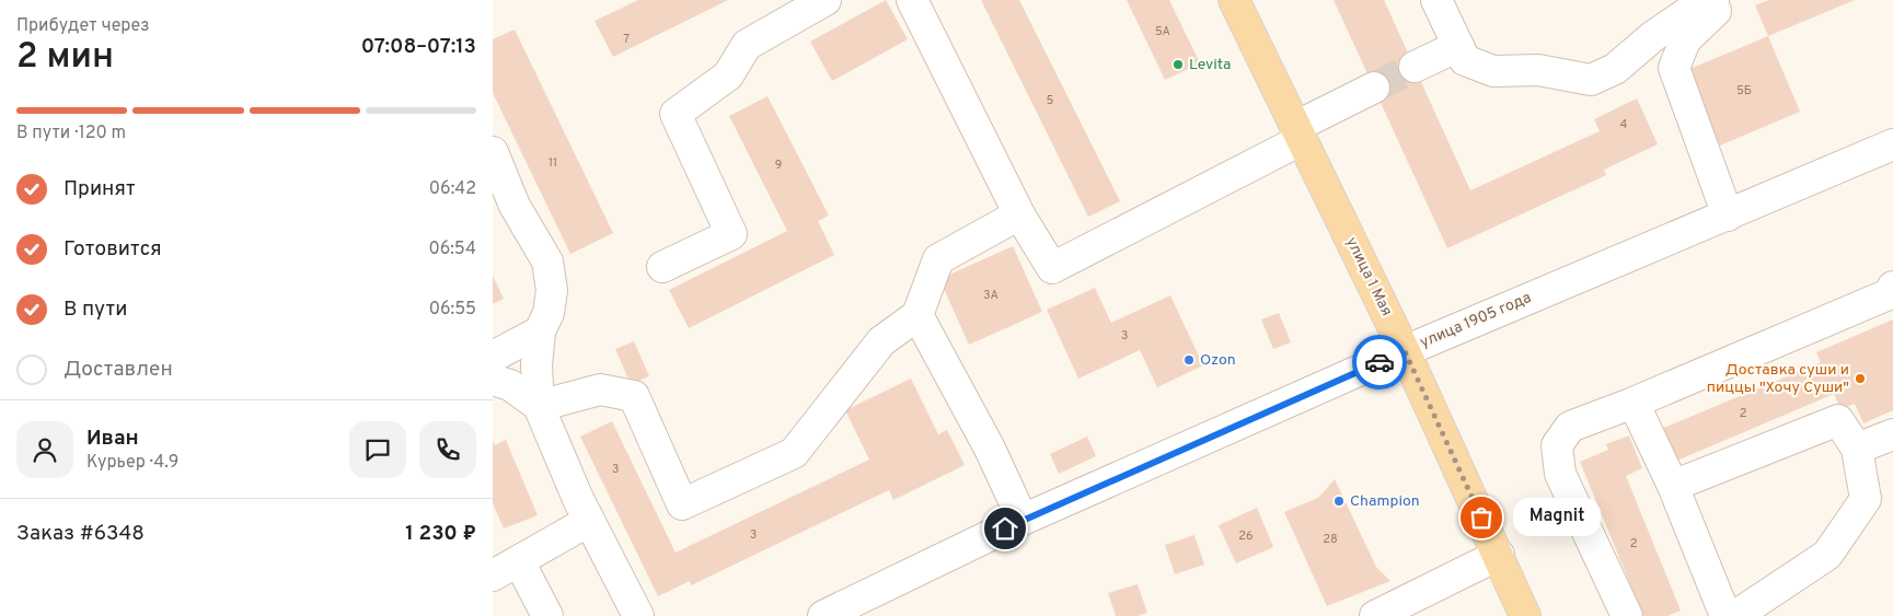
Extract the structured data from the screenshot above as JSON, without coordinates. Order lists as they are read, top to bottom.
{
  "streets": {
    "main road": ["улица 1 Мая"],
    "street": ["улица 1905 года"]
  },
  "crossings": [
    ["улица 1 Мая", "улица 1905 года"]
  ],
  "places": [
    "Levita",
    "Ozon",
    "Доставка суши и пиццы \"Хочу Суши\"",
    "Champion",
    "Magnit"
  ],
  "house_numbers": [
    "5А",
    "7",
    "5Б",
    "5",
    "4",
    "11",
    "9",
    "3А",
    "3",
    "2",
    "3",
    "3",
    "26",
    "28",
    "2"
  ],
  "page": {
    "heading": ["2 мин", "Прибудет через", "07:08–07:13"],
    "panel": [
      "Иван",
      "Курьер · 4.9",
      "Заказ #6348",
      "1 230 ₽"
    ],
    "bar": "В пути · 120 m",
    "list": [
      ["Принят", "06:42"],
      ["Готовится", "06:54"],
      ["В пути", "06:55"],
      "Доставлен"
    ],
    "bubble": "Magnit"
  }
}
